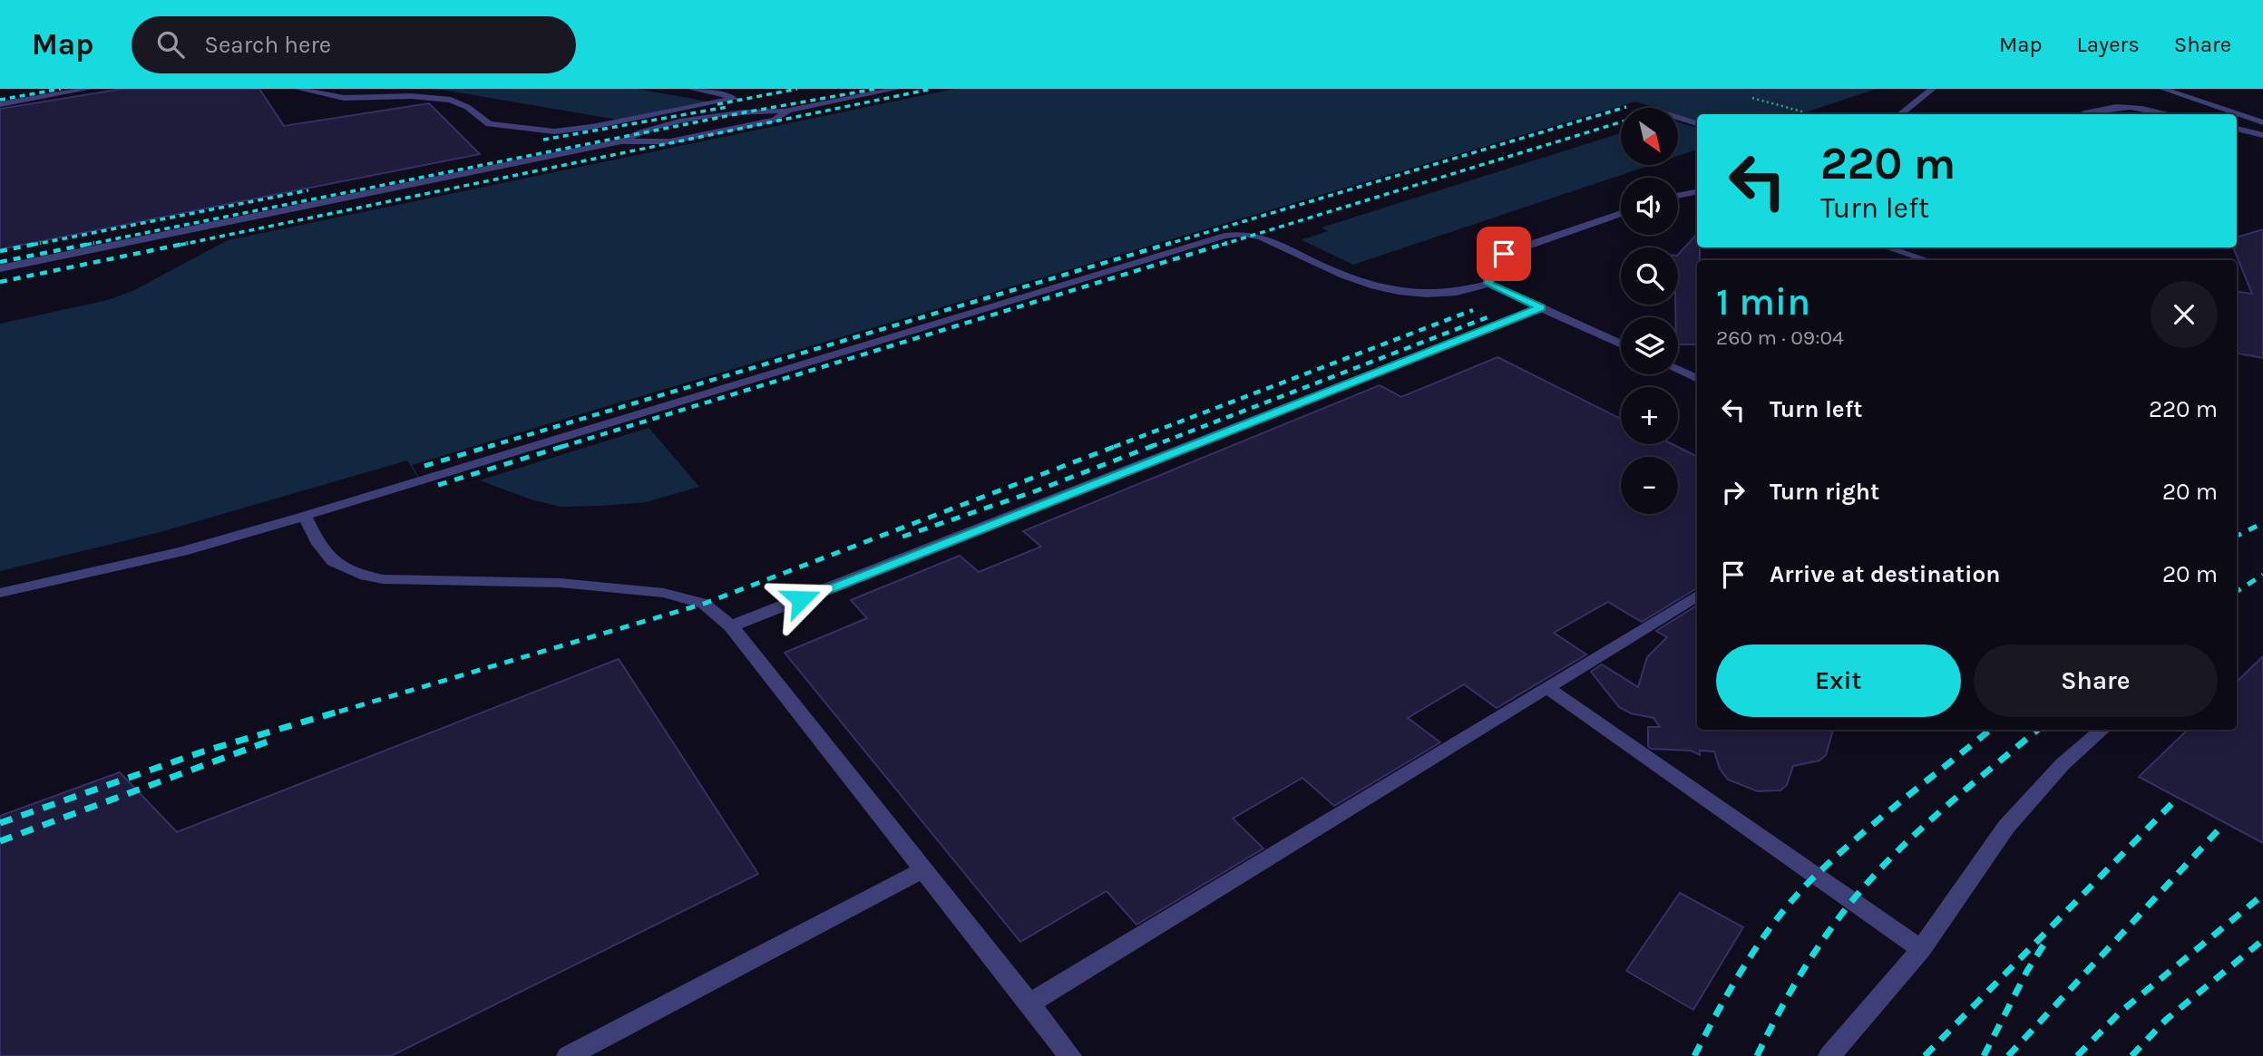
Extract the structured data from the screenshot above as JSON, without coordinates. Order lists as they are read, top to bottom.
{
  "north": "bottom right",
  "page": {
    "header": "Map",
    "search": "Search here",
    "nav": ["Map", "Layers", "Share"],
    "map_buttons": ["+", "−"],
    "turn": ["220 m", "Turn left"],
    "heading": ["1 min", "260 m · 09:04"],
    "list": [
      {
        "name": "Turn left",
        "value": "220 m"
      },
      {
        "name": "Turn right",
        "value": "20 m"
      },
      {
        "name": "Arrive at destination",
        "value": "20 m"
      }
    ],
    "buttons": ["Exit", "Share"]
  }
}
